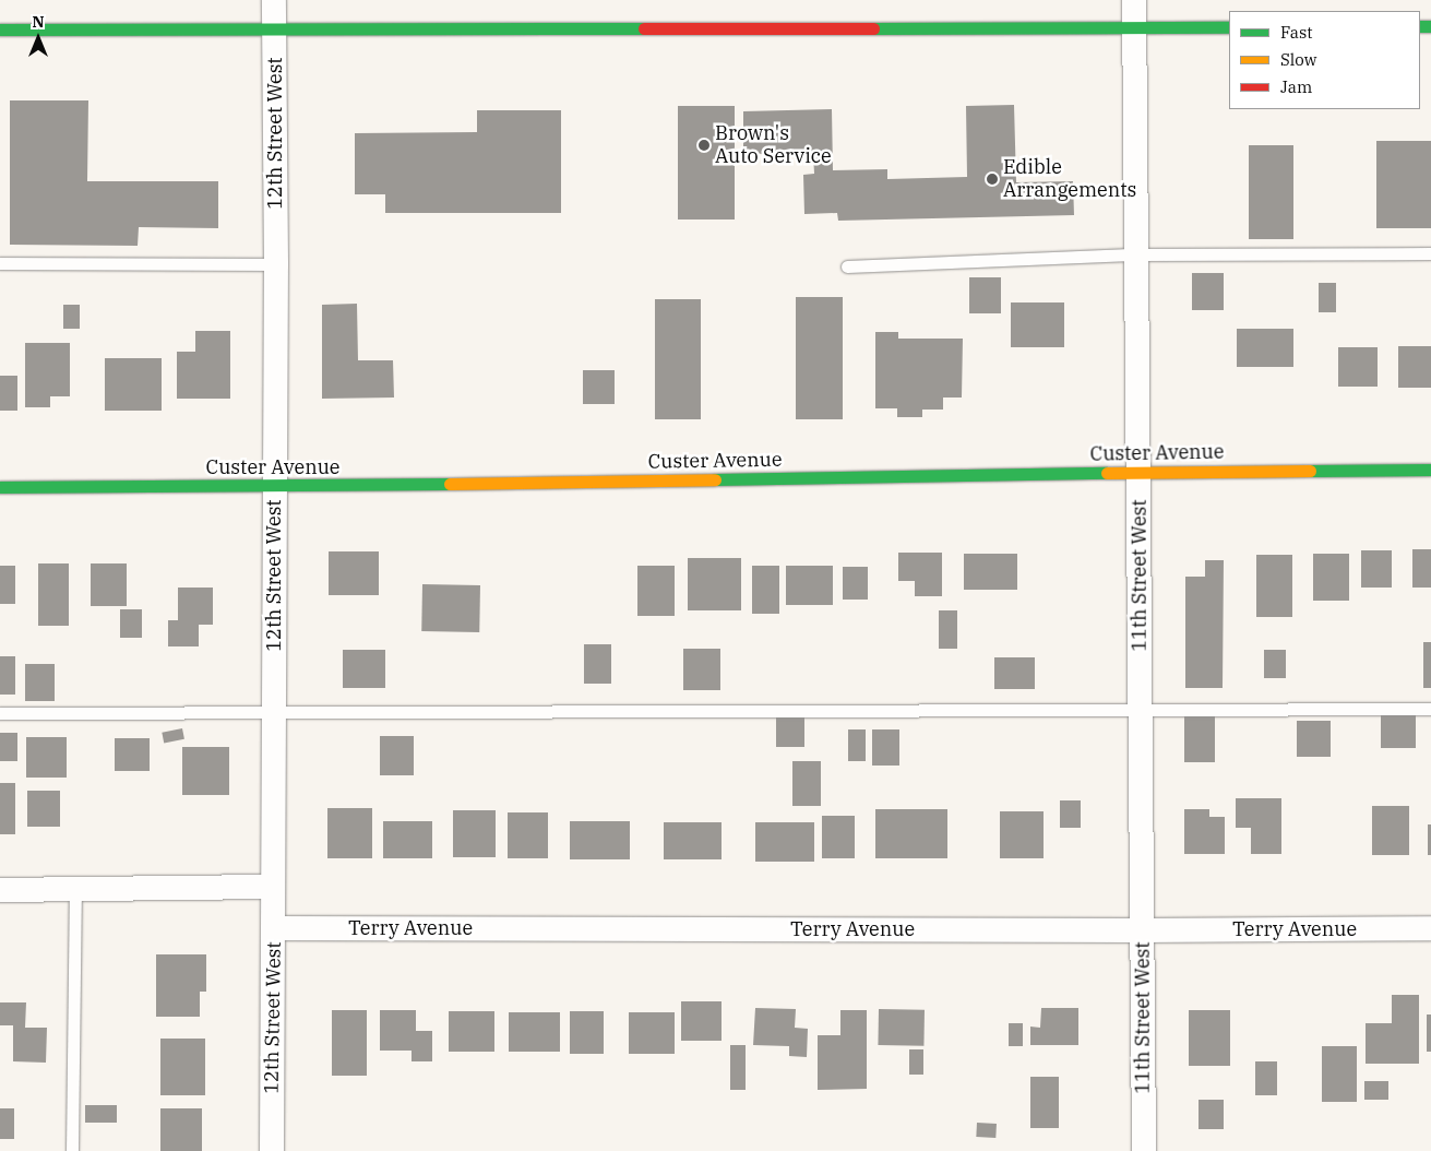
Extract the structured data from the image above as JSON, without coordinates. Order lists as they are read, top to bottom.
{
  "streets": {
    "street": [
      "12th Street West",
      "Custer Avenue",
      "11th Street West",
      "Terry Avenue"
    ]
  },
  "crossings": [
    ["12th Street West", "Custer Avenue"],
    ["12th Street West", "Terry Avenue"],
    ["Custer Avenue", "11th Street West"],
    ["11th Street West", "Terry Avenue"]
  ],
  "places": ["Brown's Auto Service", "Edible Arrangements"],
  "legend": ["Fast", "Slow", "Jam"],
  "north": "top"
}
